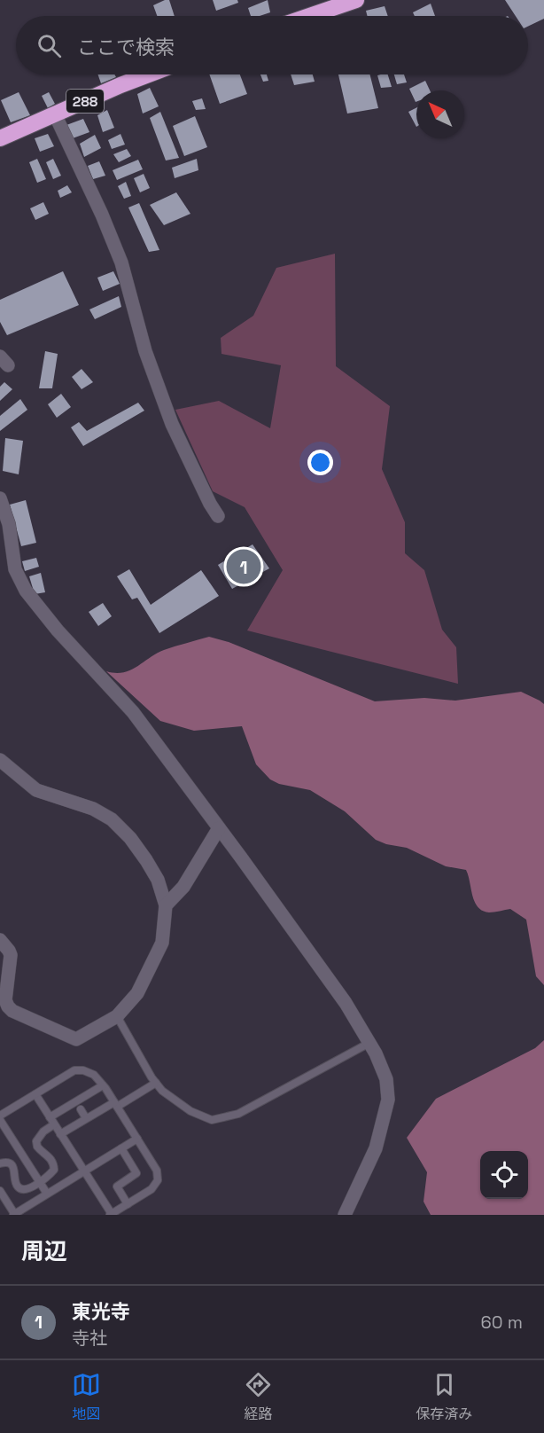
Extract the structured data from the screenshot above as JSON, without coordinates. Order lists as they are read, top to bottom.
{
  "streets": {
    "highway": ["288"]
  },
  "north": "top left",
  "page": {
    "search": "ここで検索",
    "pins": "1",
    "heading": "周辺",
    "list": [
      {
        "mark": "1",
        "name": "東光寺",
        "note": "寺社",
        "value": "60 m"
      }
    ],
    "nav": ["地図", "経路", "保存済み"]
  }
}
